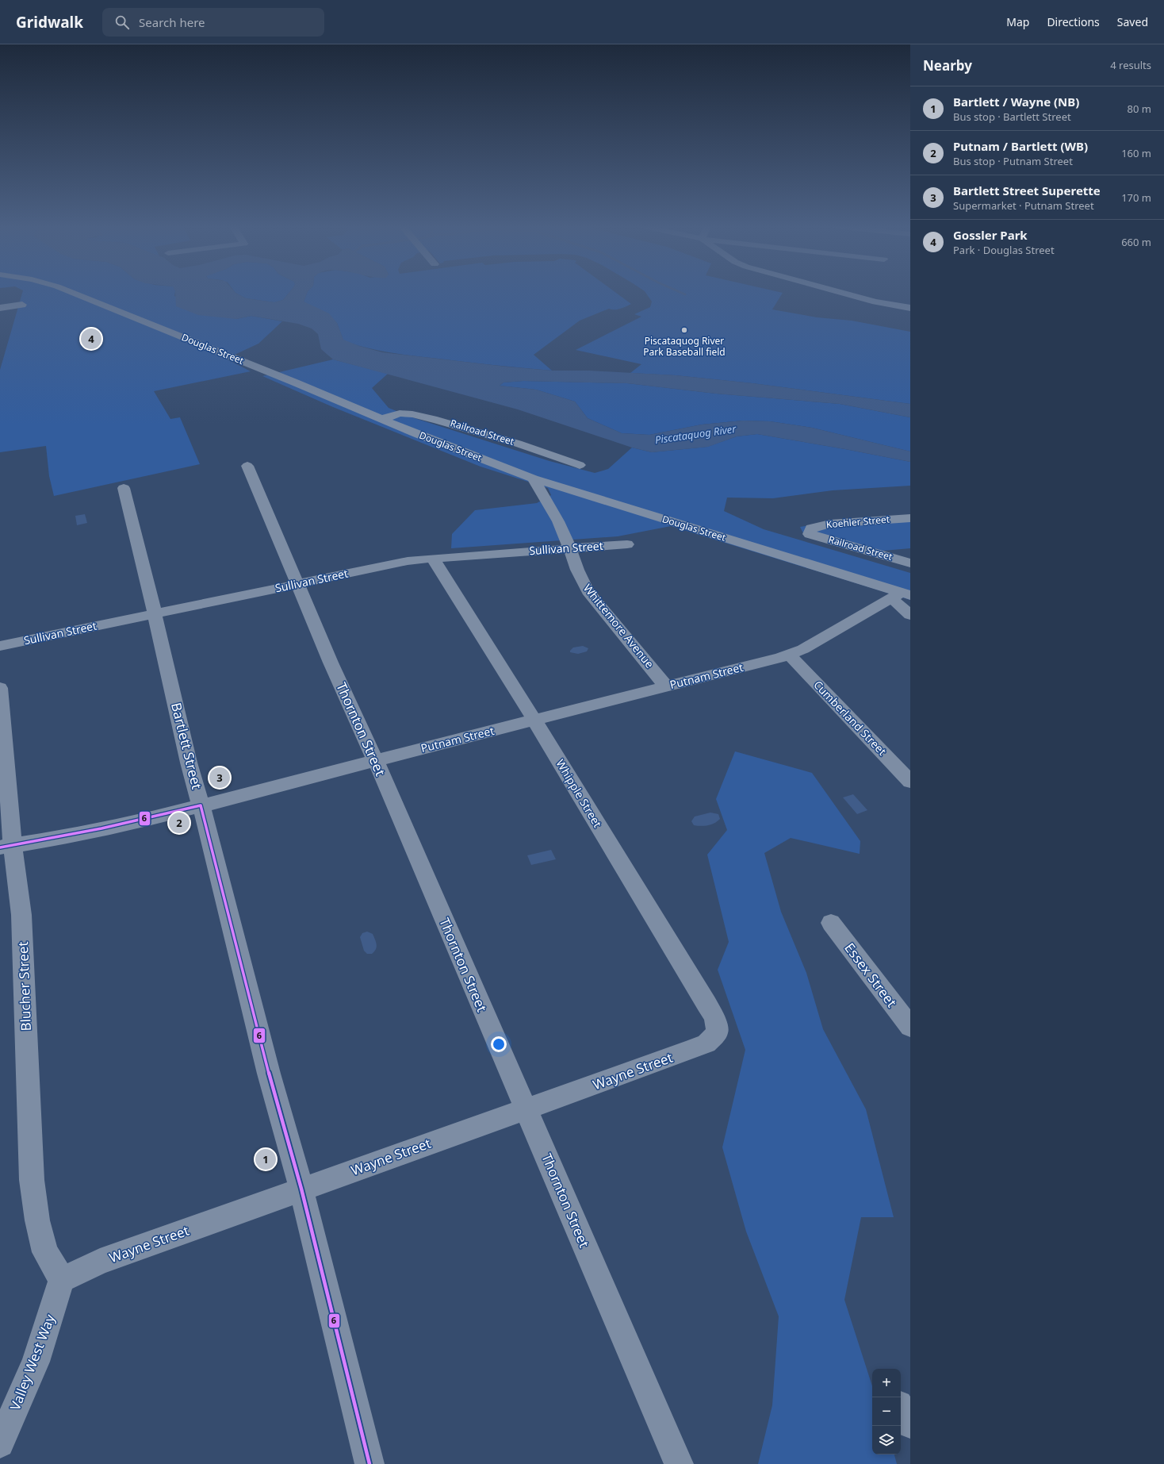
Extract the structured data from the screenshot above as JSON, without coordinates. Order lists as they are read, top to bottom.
{
  "streets": {
    "street": [
      "Douglas Street",
      "Railroad Street",
      "Koehler Street",
      "Sullivan Street",
      "Whittemore Avenue",
      "Putnam Street",
      "Cumberland Street",
      "Thornton Street",
      "Bartlett Street",
      "Whipple Street",
      "Essex Street",
      "Blucher Street",
      "Wayne Street",
      "Valley West Way"
    ]
  },
  "crossings": [
    ["Douglas Street", "Railroad Street"],
    ["Douglas Street", "Whittemore Avenue"],
    ["Douglas Street", "Putnam Street"],
    ["Railroad Street", "Koehler Street"],
    ["Sullivan Street", "Whittemore Avenue"],
    ["Sullivan Street", "Thornton Street"],
    ["Sullivan Street", "Bartlett Street"],
    ["Sullivan Street", "Whipple Street"],
    ["Whittemore Avenue", "Putnam Street"],
    ["Putnam Street", "Cumberland Street"],
    ["Putnam Street", "Thornton Street"],
    ["Putnam Street", "Bartlett Street"],
    ["Putnam Street", "Whipple Street"],
    ["Putnam Street", "Blucher Street"],
    ["Thornton Street", "Wayne Street"],
    ["Bartlett Street", "Wayne Street"],
    ["Whipple Street", "Wayne Street"],
    ["Blucher Street", "Wayne Street"],
    ["Blucher Street", "Valley West Way"],
    ["Wayne Street", "Valley West Way"]
  ],
  "water": ["Piscataquog River"],
  "places": ["Piscataquog River Park Baseball field"],
  "lines": ["transit line 6"],
  "page": {
    "header": "Gridwalk",
    "search": "Search here",
    "nav": ["Map", "Directions", "Saved"],
    "heading": ["Nearby", "4 results"],
    "list": [
      {
        "mark": "1",
        "name": "Bartlett / Wayne (NB)",
        "note": "Bus stop · Bartlett Street",
        "value": "80 m"
      },
      {
        "mark": "2",
        "name": "Putnam / Bartlett (WB)",
        "note": "Bus stop · Putnam Street",
        "value": "160 m"
      },
      {
        "mark": "3",
        "name": "Bartlett Street Superette",
        "note": "Supermarket · Putnam Street",
        "value": "170 m"
      },
      {
        "mark": "4",
        "name": "Gossler Park",
        "note": "Park · Douglas Street",
        "value": "660 m"
      }
    ],
    "pins": [
      "4",
      "3",
      "2",
      "1"
    ],
    "map_buttons": ["+", "−"]
  }
}
